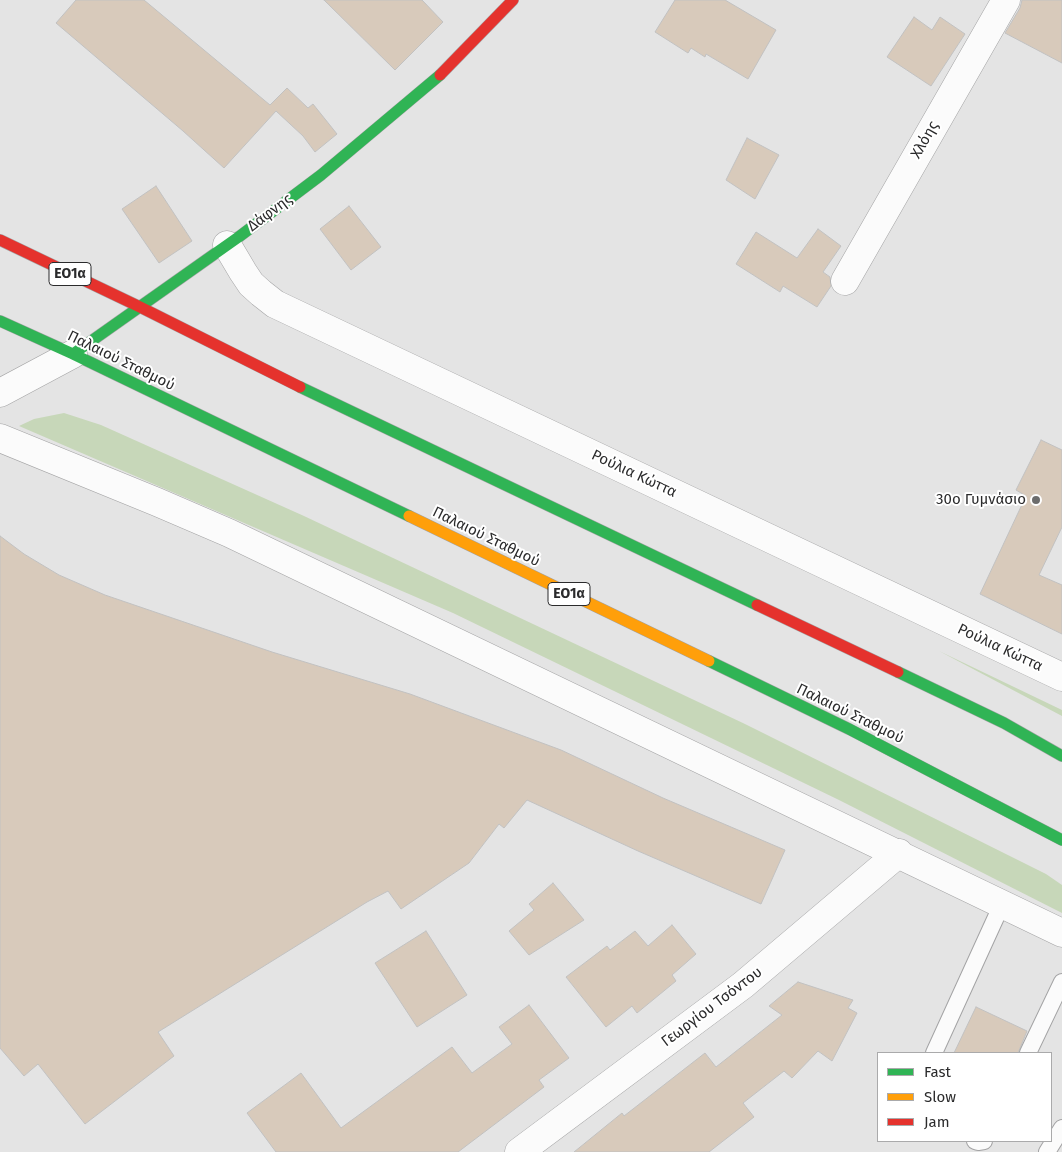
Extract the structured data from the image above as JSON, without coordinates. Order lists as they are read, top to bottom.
{
  "streets": {
    "main road": ["Δάφνης", "ΕΟ1α", "Παλαιού Σταθμού"],
    "street": ["Χλόης", "Ρούλια Κώττα", "Γεωργίου Τσόντου"]
  },
  "crossings": [
    ["Δάφνης", "ΕΟ1α"],
    ["Δάφνης", "Παλαιού Σταθμού"],
    ["Δάφνης", "Ρούλια Κώττα"]
  ],
  "places": ["30ο Γυμνάσιο"],
  "legend": ["Fast", "Slow", "Jam"]
}
